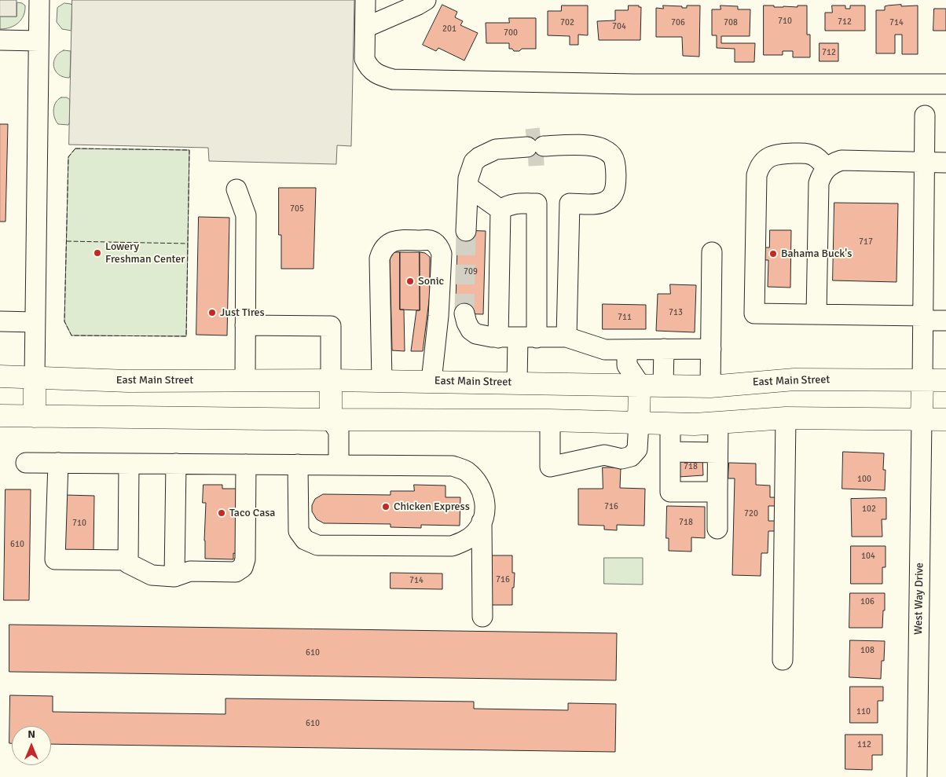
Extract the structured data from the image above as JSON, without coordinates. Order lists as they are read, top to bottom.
{
  "streets": {
    "main road": ["East Main Street"],
    "street": ["West Way Drive"]
  },
  "places": [
    "Lowery Freshman Center",
    "Bahama Buck's",
    "Sonic",
    "Just Tires",
    "Chicken Express",
    "Taco Casa"
  ],
  "house_numbers": [
    "710",
    "712",
    "702",
    "706",
    "708",
    "714",
    "704",
    "201",
    "700",
    "712",
    "705",
    "717",
    "709",
    "713",
    "711",
    "718",
    "100",
    "716",
    "102",
    "720",
    "718",
    "710",
    "610",
    "104",
    "716",
    "714",
    "106",
    "108",
    "610",
    "110",
    "610",
    "112"
  ],
  "north": "top"
}
